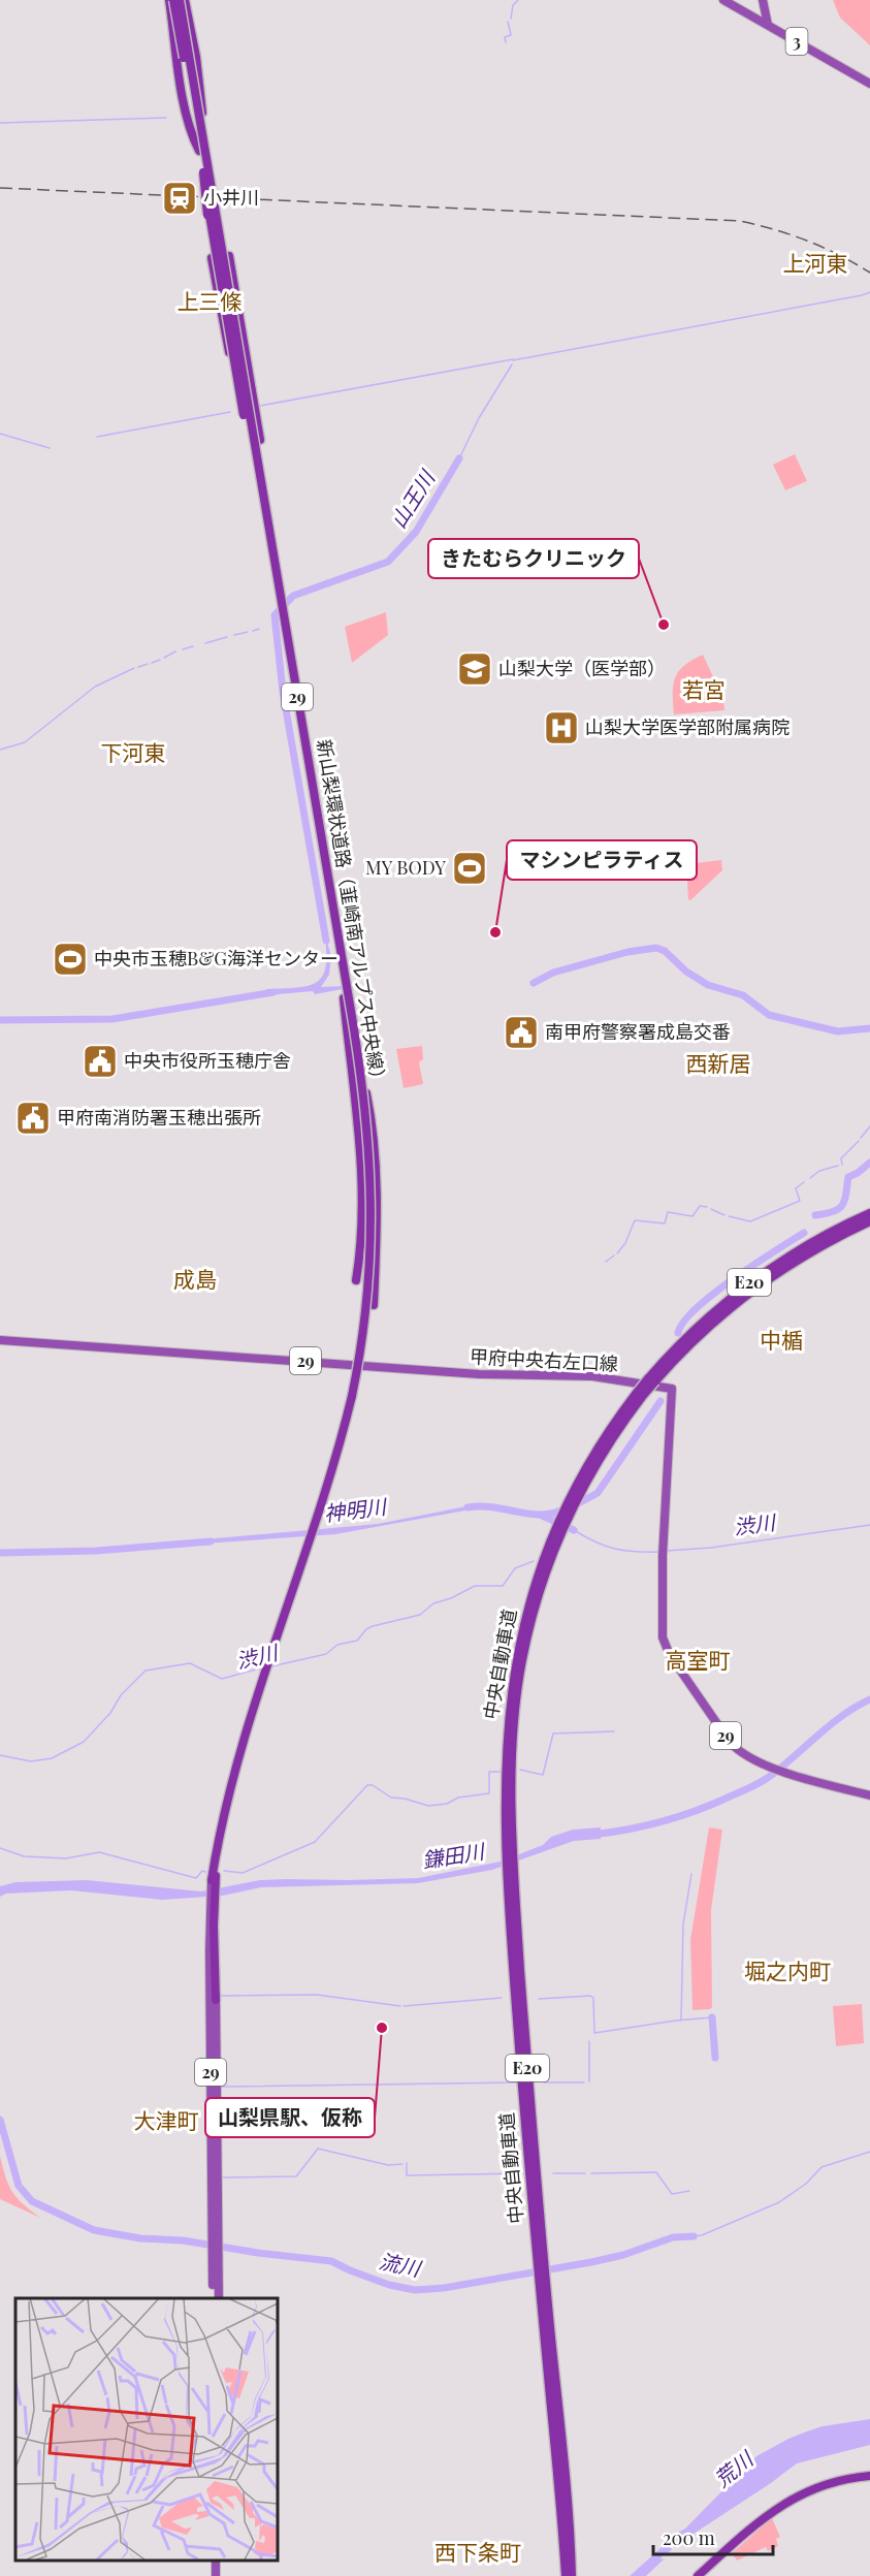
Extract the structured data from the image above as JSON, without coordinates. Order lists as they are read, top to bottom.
{
  "streets": {
    "highway": [
      "29",
      "新山梨環状道路（韮崎南アルプス中央線）",
      "E20",
      "中央自動車道"
    ],
    "main road": ["3", "甲府中央右左口線"]
  },
  "crossings": [
    ["29", "新山梨環状道路（韮崎南アルプス中央線）"]
  ],
  "districts": [
    "上河東",
    "上三條",
    "若宮",
    "下河東",
    "西新居",
    "成島",
    "中楯",
    "高室町",
    "堀之内町",
    "大津町",
    "西下条町"
  ],
  "water": [
    "山王川",
    "神明川",
    "渋川",
    "鎌田川",
    "流川",
    "荒川"
  ],
  "places": {
    "station": ["小井川"],
    "other": ["きたむらクリニック", "マシンピラティス", "山梨県駅、仮称"],
    "school or university": ["山梨大学（医学部）"],
    "hospital": ["山梨大学医学部附属病院"],
    "sports": ["MY BODY", "中央市玉穂B&G海洋センター"],
    "public building": ["南甲府警察署成島交番", "中央市役所玉穂庁舎", "甲府南消防署玉穂出張所"]
  },
  "scale_bar": "200 m"
}
